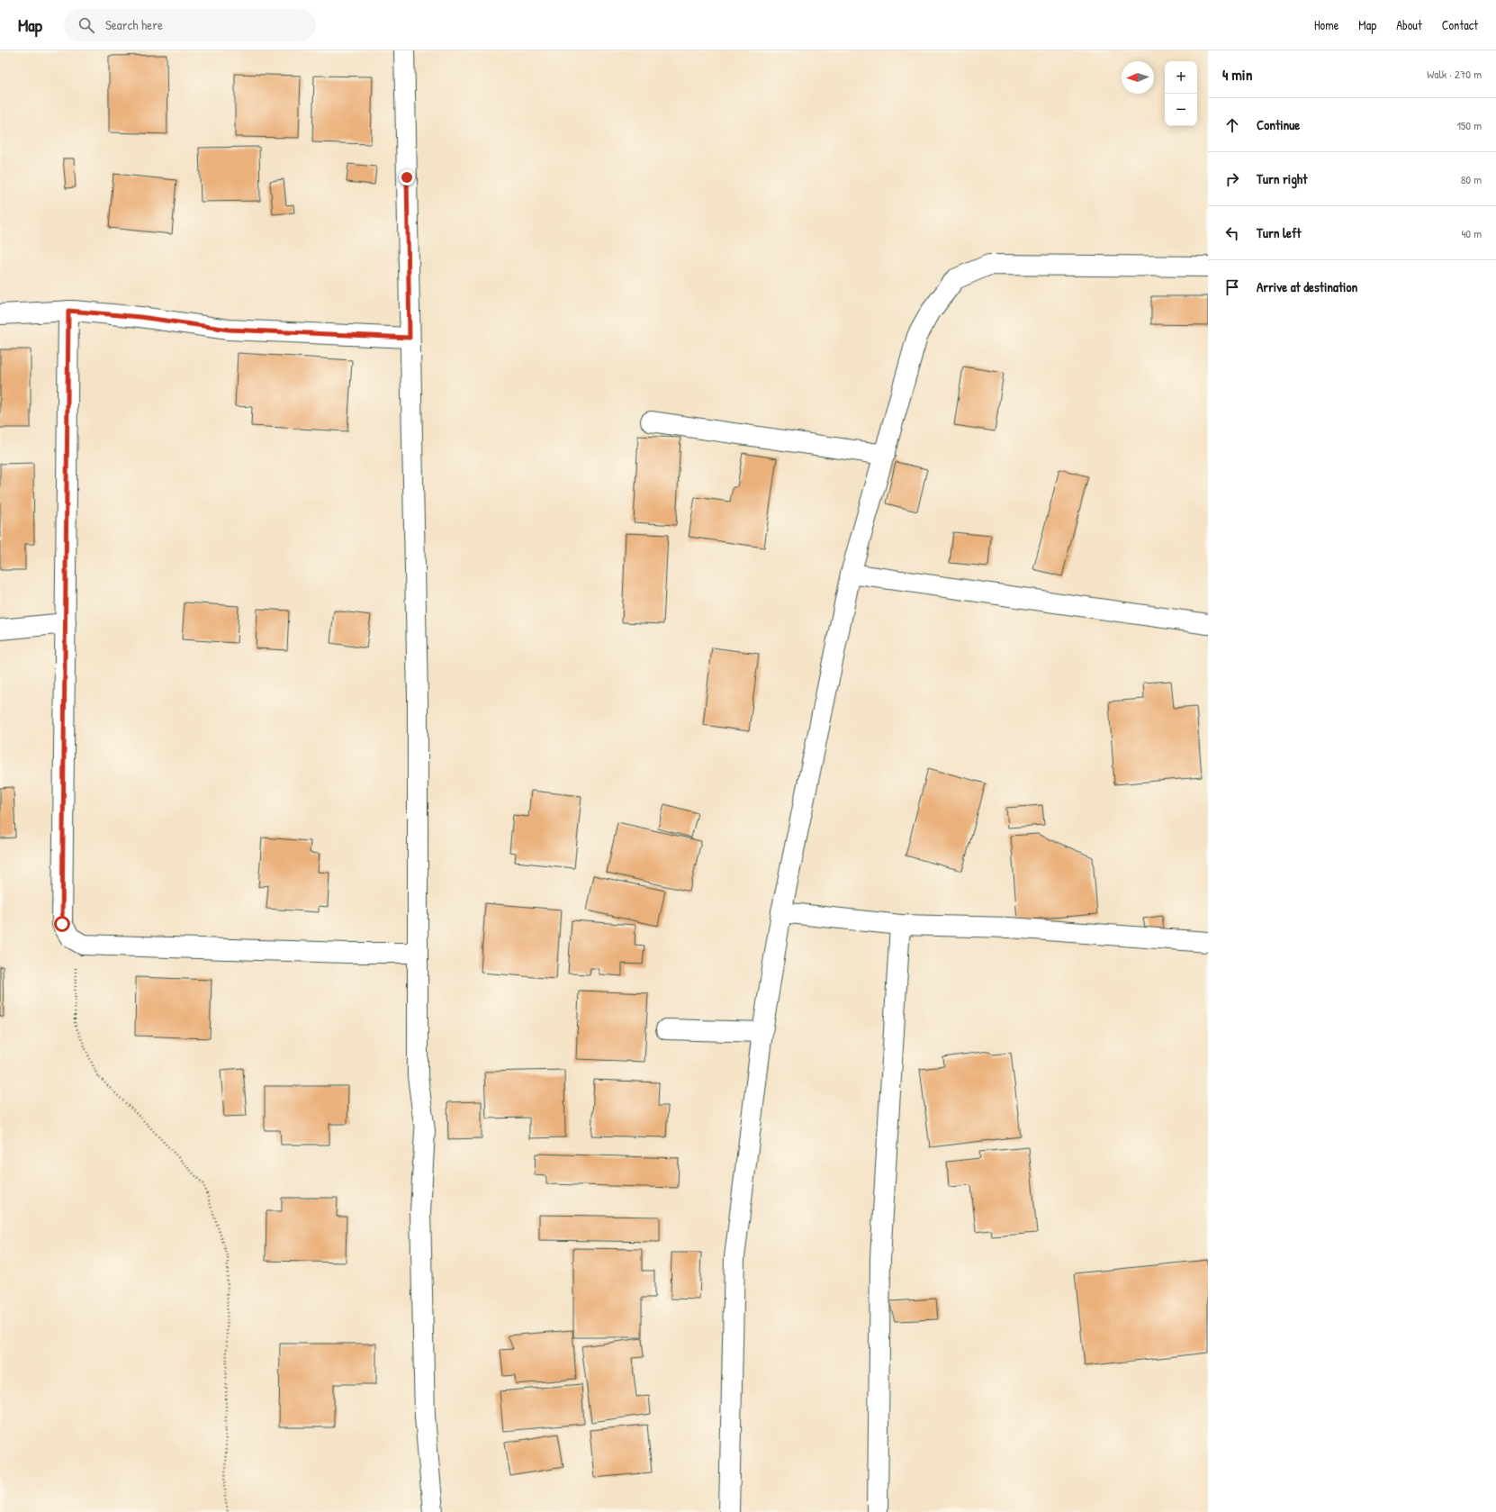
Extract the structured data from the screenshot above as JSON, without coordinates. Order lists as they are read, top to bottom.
{
  "north": "left",
  "page": {
    "header": "Map",
    "search": "Search here",
    "nav": [
      "Home",
      "Map",
      "About",
      "Contact"
    ],
    "heading": ["4 min", "Walk · 270 m"],
    "map_buttons": ["+", "−"],
    "list": [
      ["Continue", "150 m"],
      ["Turn right", "80 m"],
      ["Turn left", "40 m"],
      "Arrive at destination"
    ]
  }
}
